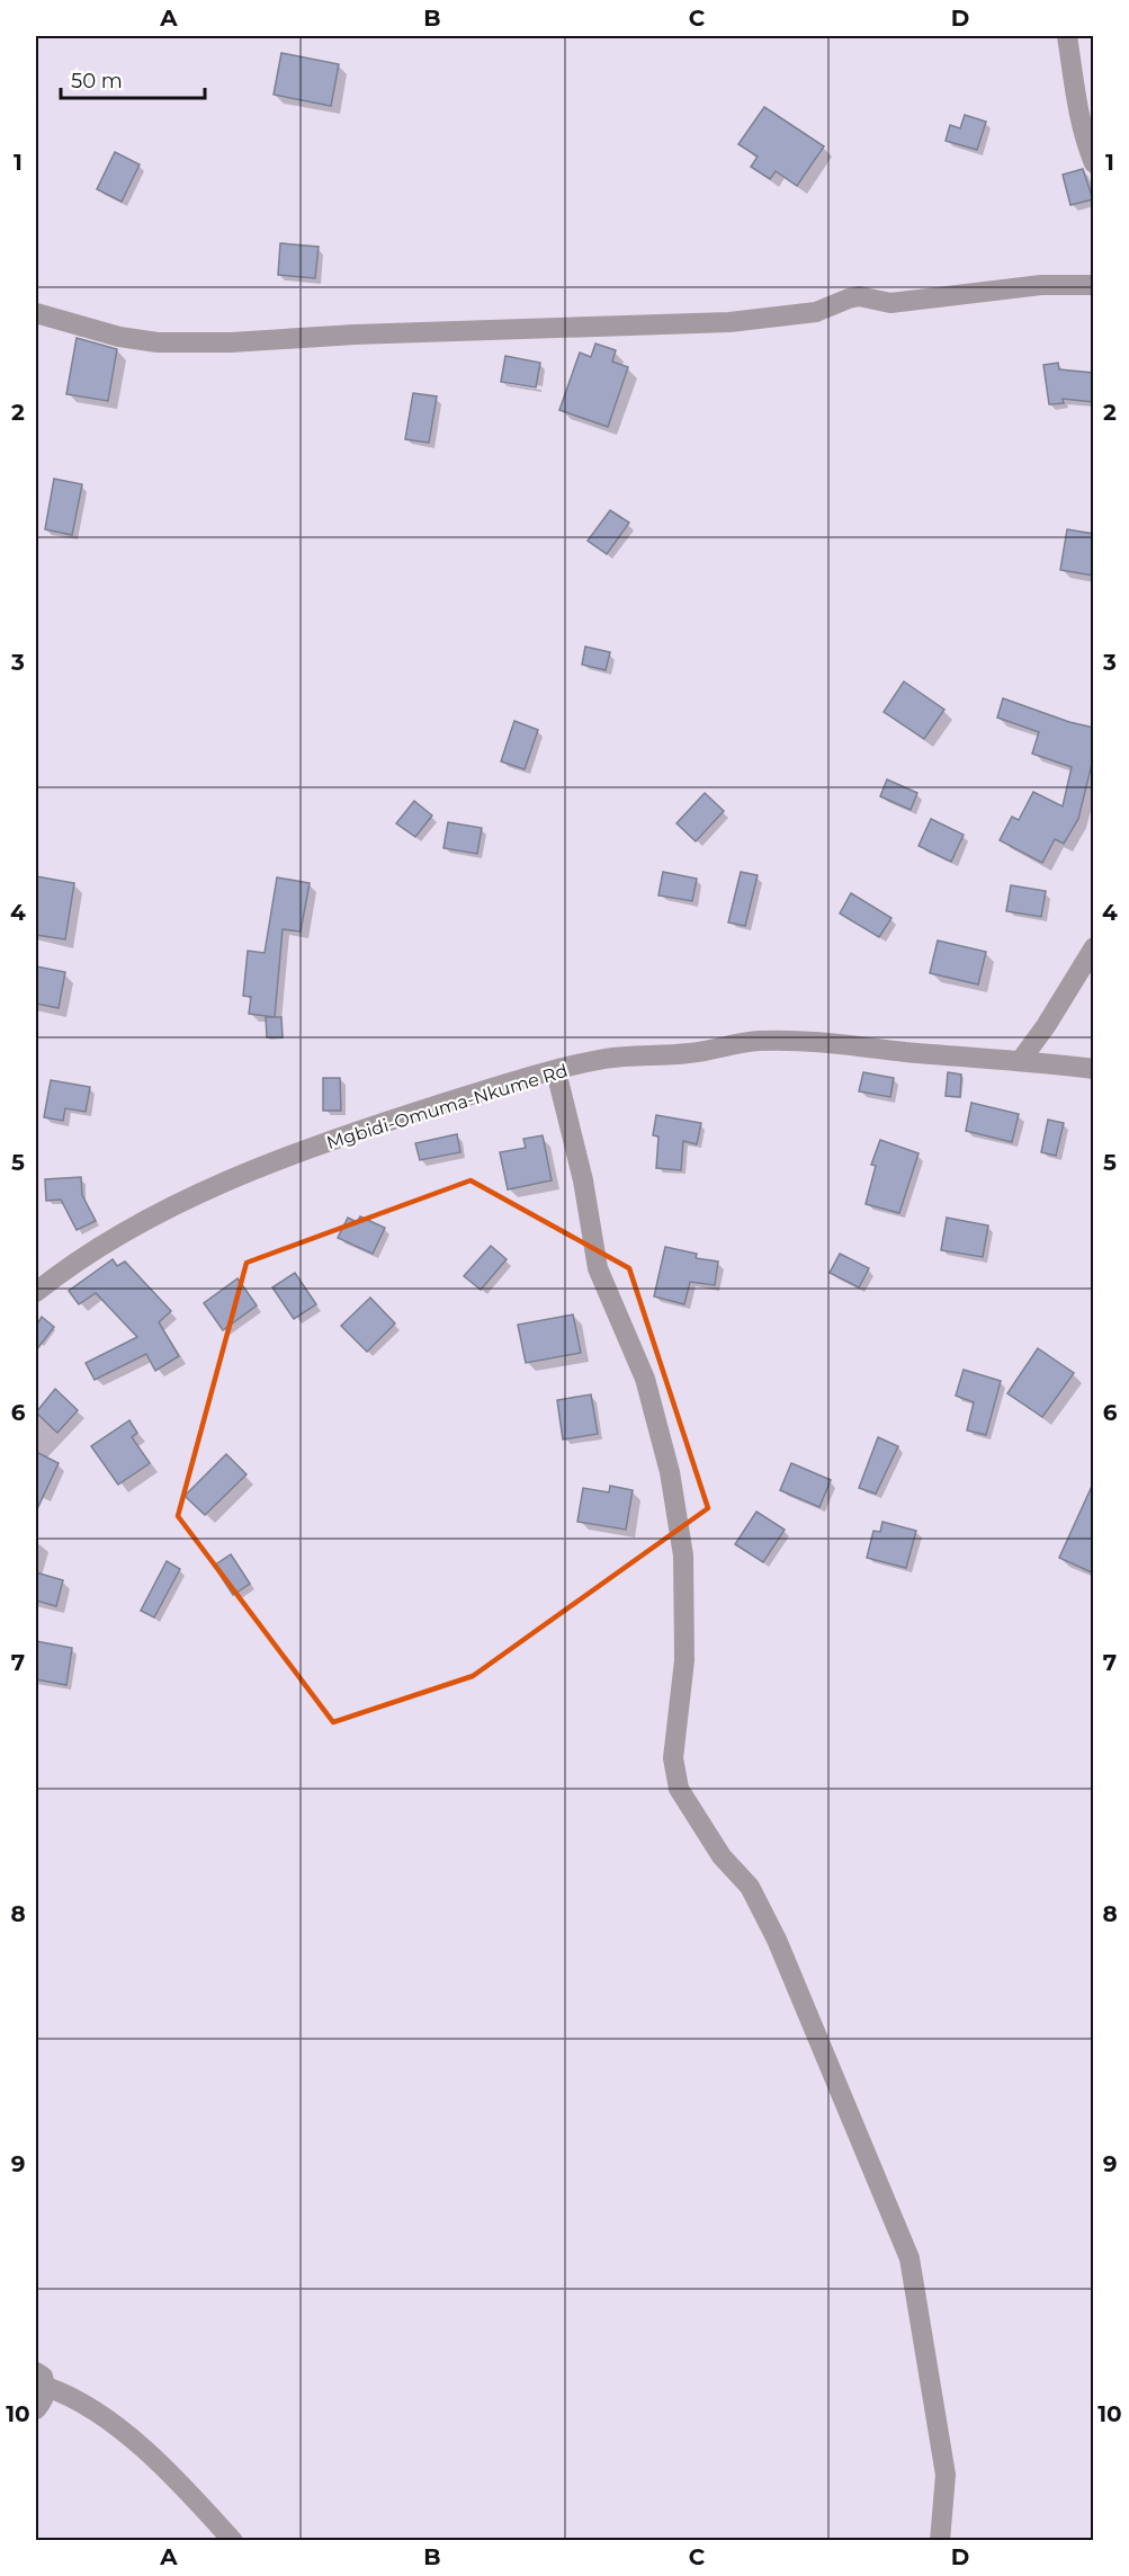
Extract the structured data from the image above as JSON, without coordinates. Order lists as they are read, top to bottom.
{
  "streets": {
    "street": ["Mgbidi-Omuma-Nkume Rd"]
  },
  "scale_bar": "50 m",
  "grid": {
    "columns": [
      "A",
      "B",
      "C",
      "D"
    ],
    "rows": [
      "1",
      "2",
      "3",
      "4",
      "5",
      "6",
      "7",
      "8",
      "9",
      "10"
    ]
  }
}
